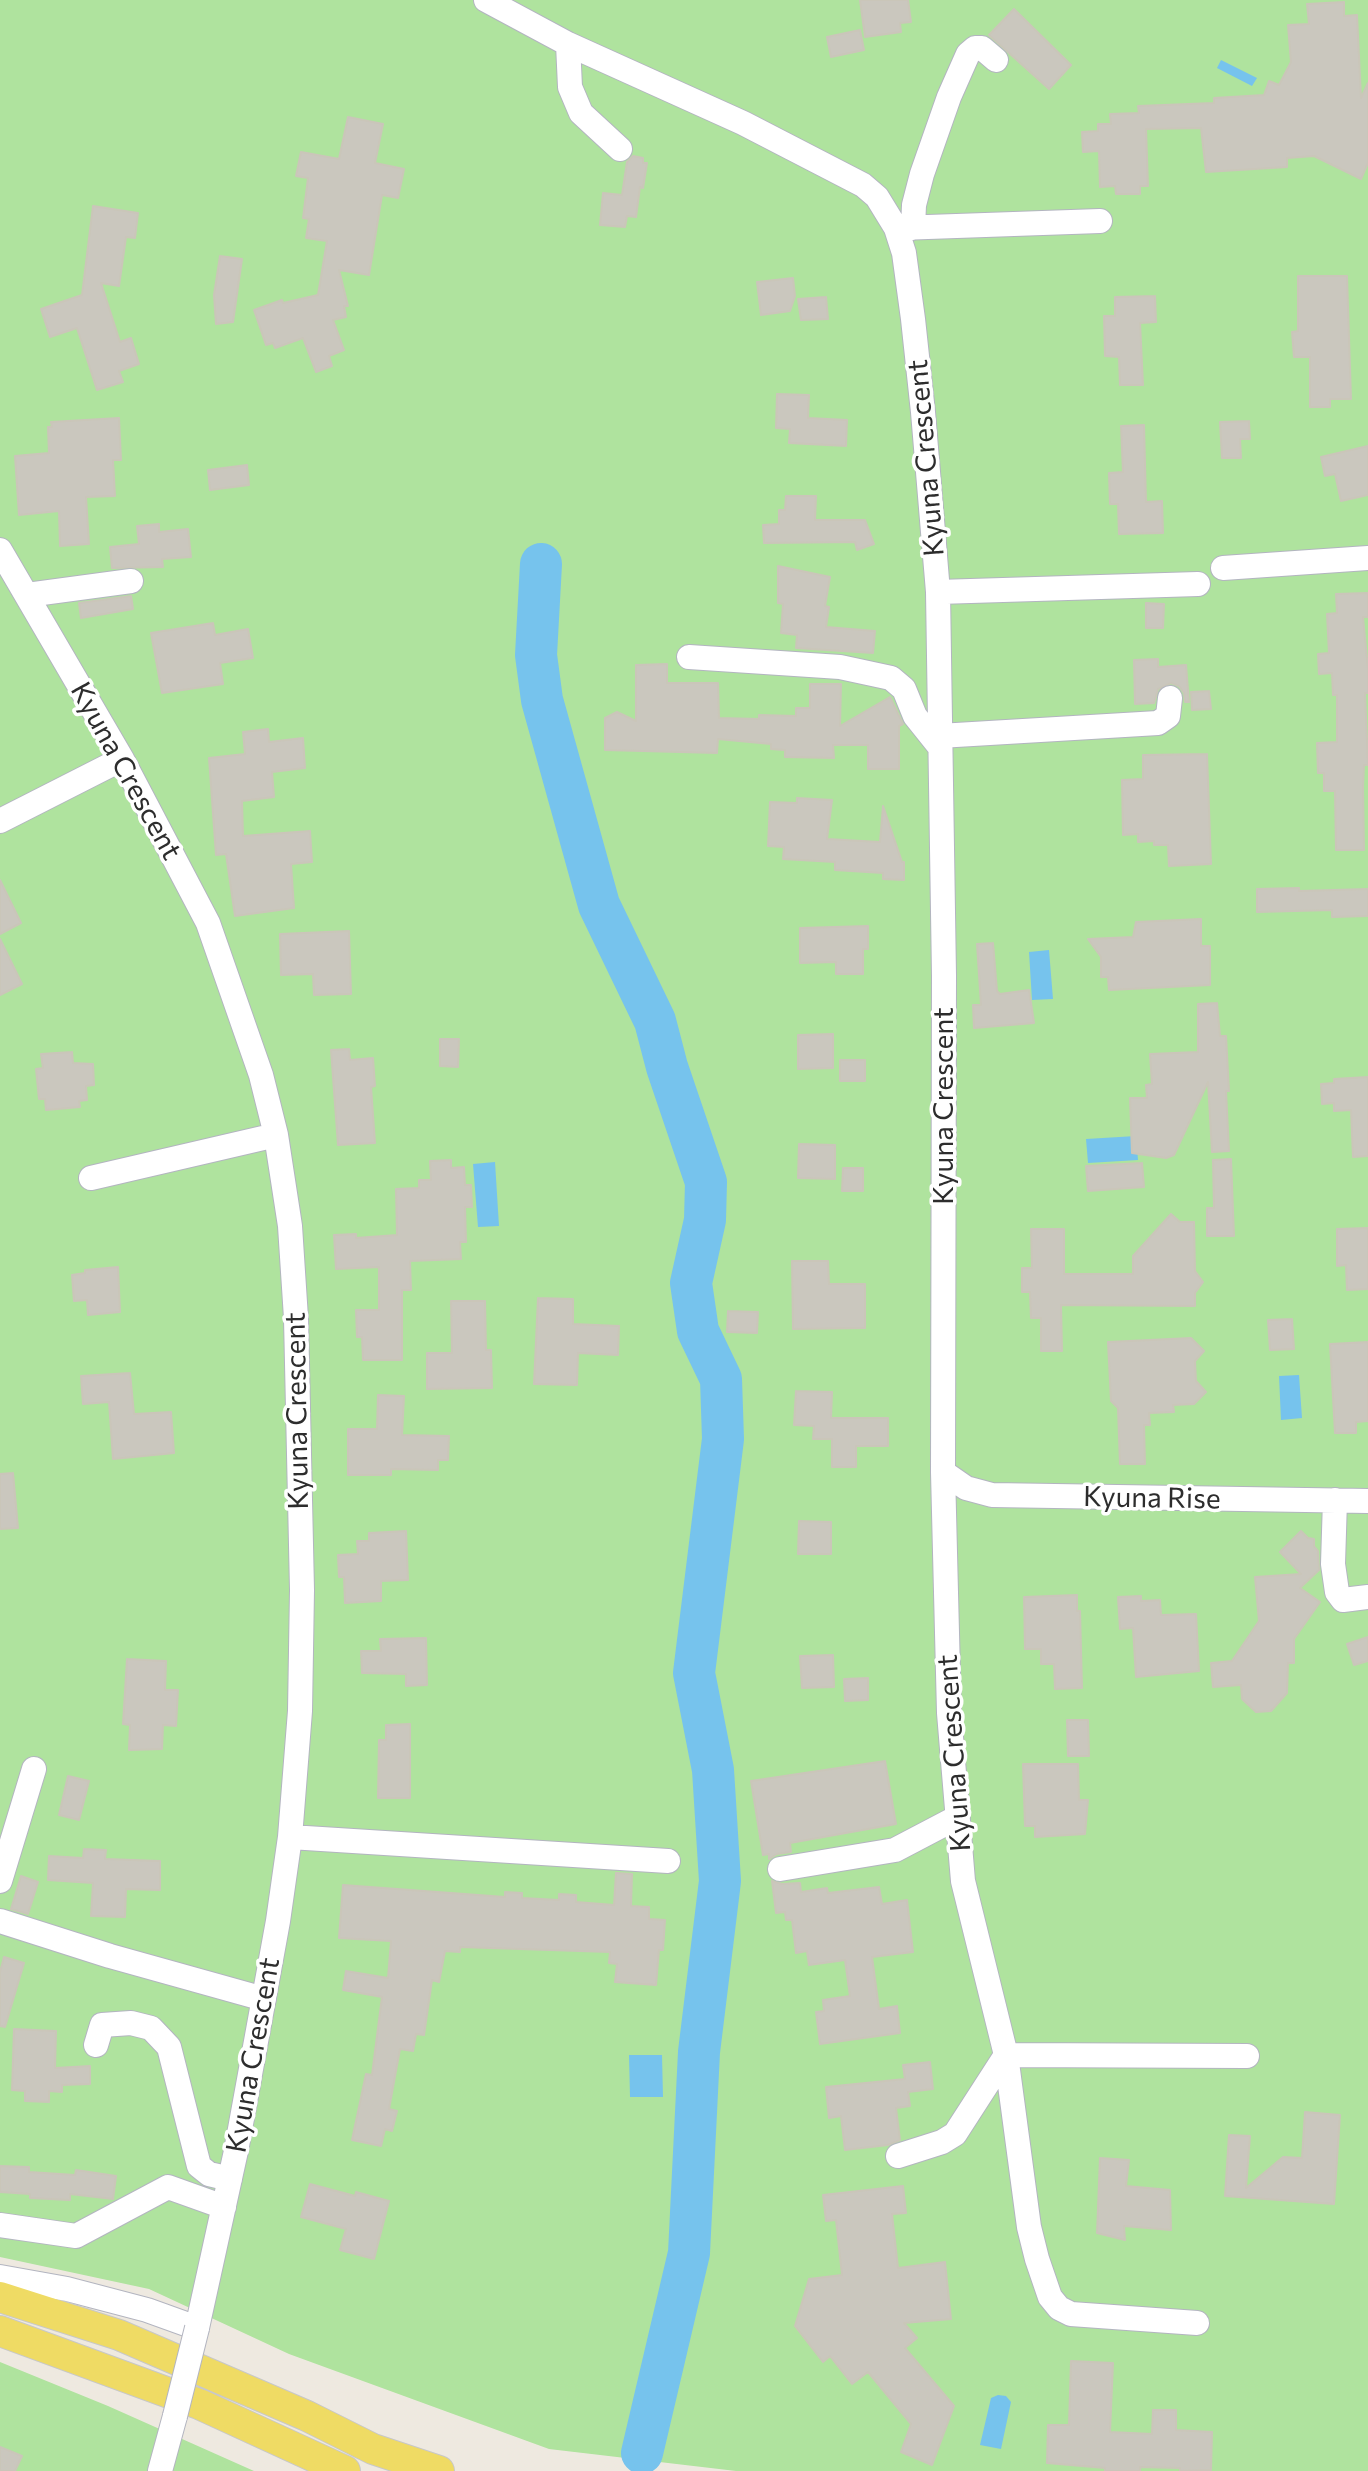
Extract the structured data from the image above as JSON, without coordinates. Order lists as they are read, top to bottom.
{
  "streets": {
    "street": ["Kyuna Crescent", "Kyuna Rise"]
  },
  "crossings": [
    ["Kyuna Crescent", "Kyuna Rise"]
  ]
}
